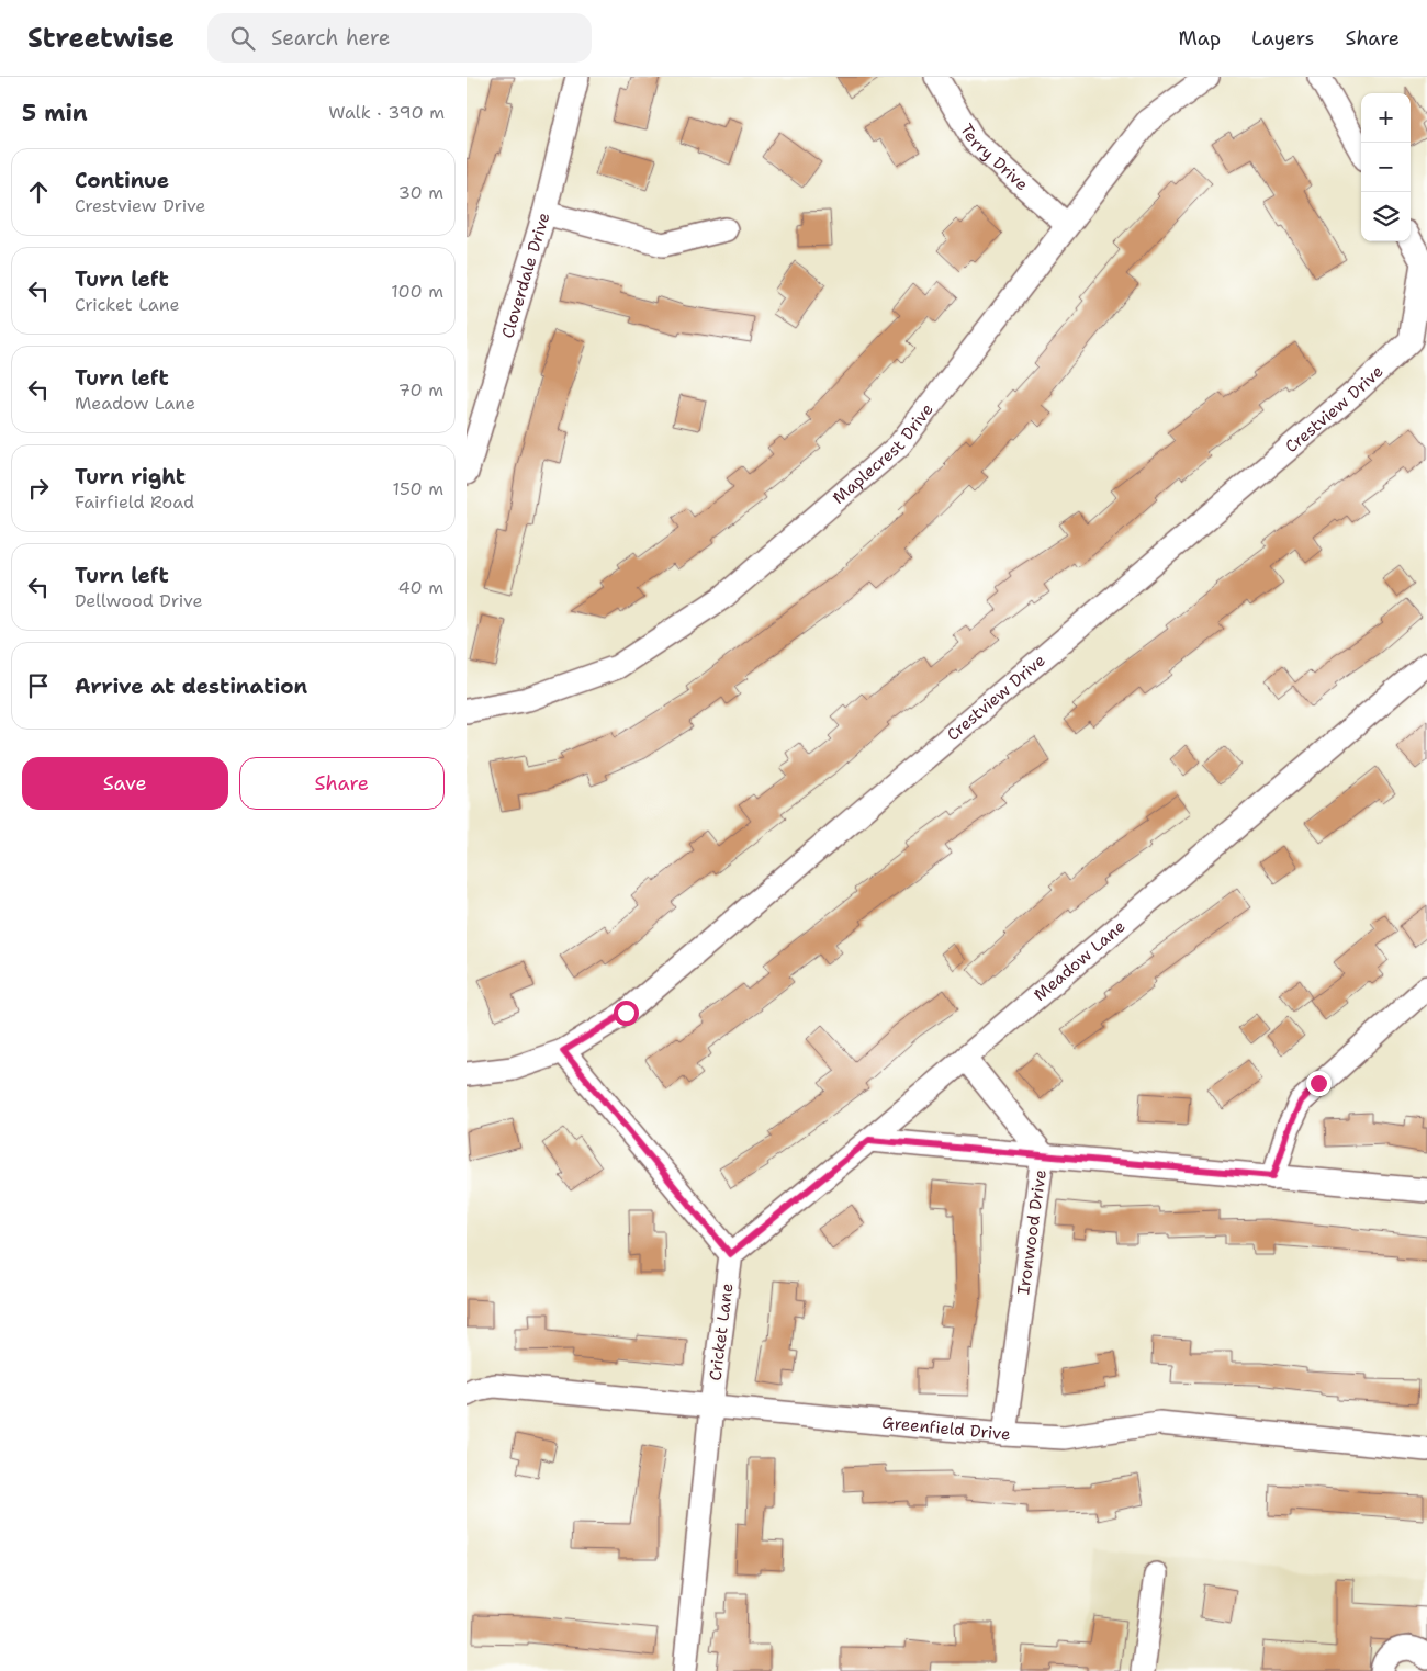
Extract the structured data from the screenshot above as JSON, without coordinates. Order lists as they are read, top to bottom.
{
  "streets": {
    "street": [
      "Terry Drive",
      "Cloverdale Drive",
      "Crestview Drive",
      "Maplecrest Drive",
      "Meadow Lane",
      "Ironwood Drive",
      "Cricket Lane",
      "Greenfield Drive"
    ]
  },
  "crossings": [
    ["Terry Drive", "Maplecrest Drive"],
    ["Meadow Lane", "Ironwood Drive"],
    ["Meadow Lane", "Cricket Lane"],
    ["Ironwood Drive", "Greenfield Drive"],
    ["Cricket Lane", "Greenfield Drive"]
  ],
  "page": {
    "header": "Streetwise",
    "search": "Search here",
    "nav": ["Map", "Layers", "Share"],
    "heading": ["5 min", "Walk · 390 m"],
    "map_buttons": ["+", "−"],
    "list": [
      ["Continue", "Crestview Drive", "30 m"],
      ["Turn left", "Cricket Lane", "100 m"],
      ["Turn left", "Meadow Lane", "70 m"],
      ["Turn right", "Fairfield Road", "150 m"],
      ["Turn left", "Dellwood Drive", "40 m"],
      "Arrive at destination"
    ],
    "buttons": ["Save", "Share"]
  }
}
